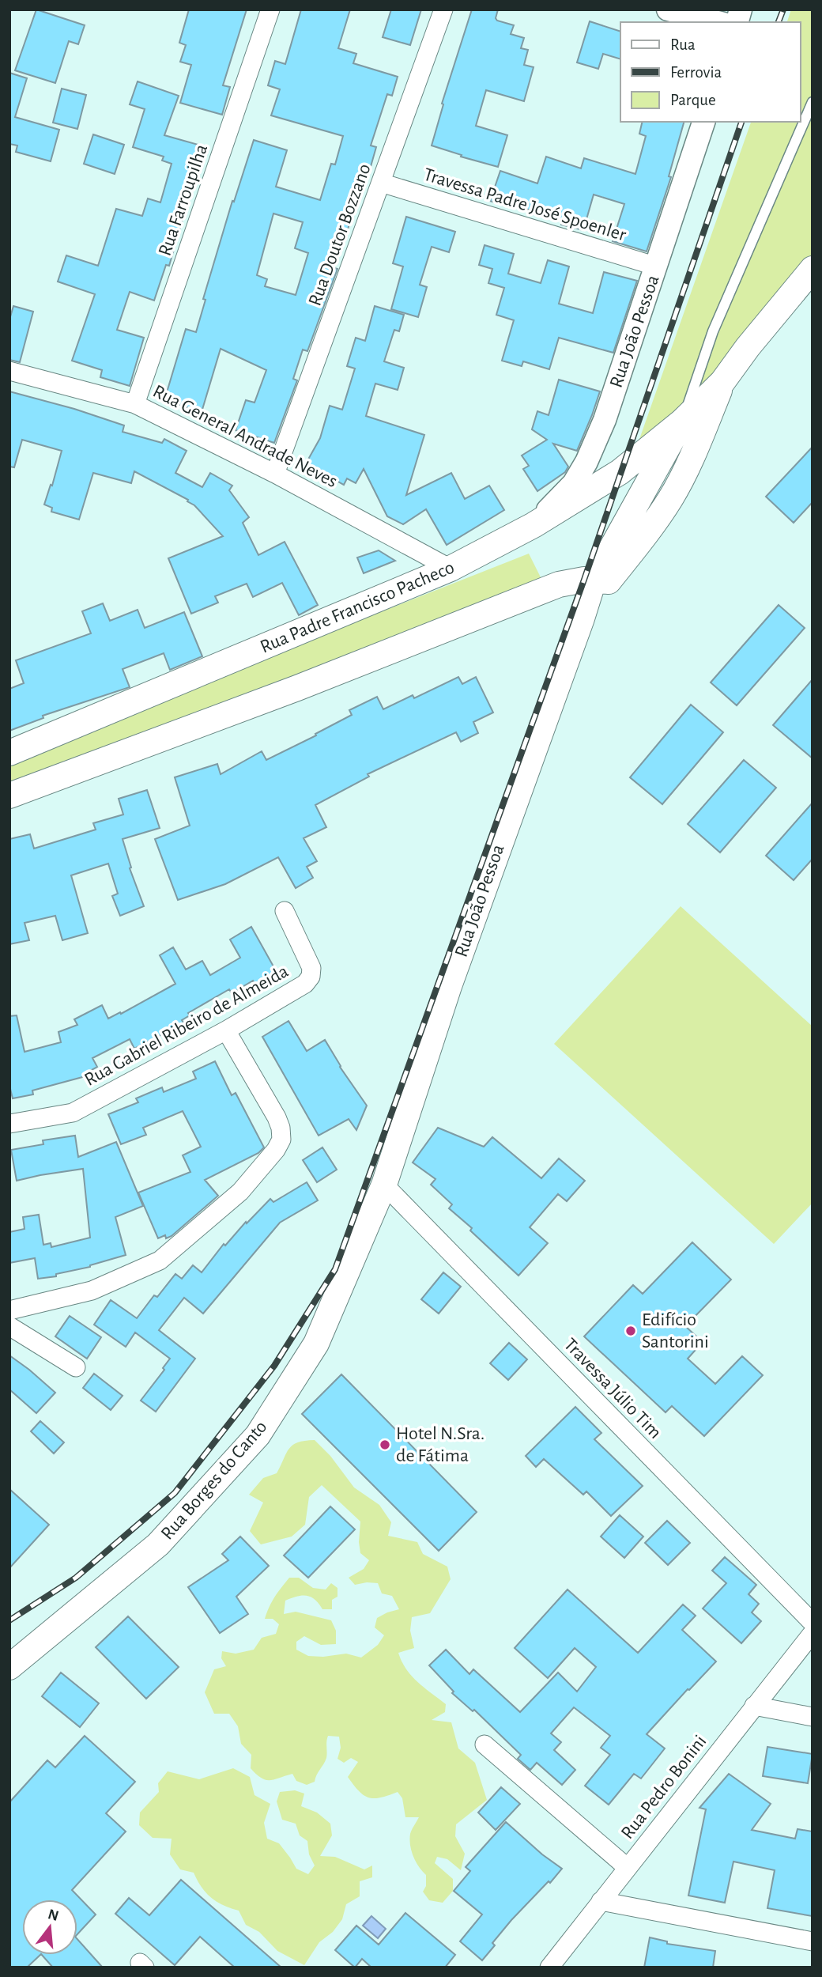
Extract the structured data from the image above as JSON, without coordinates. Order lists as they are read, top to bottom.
{
  "streets": {
    "main road": ["Rua João Pessoa", "Rua Padre Francisco Pacheco", "Rua Borges do Canto"],
    "street": [
      "Rua Farroupilha",
      "Travessa Padre José Spoenler",
      "Rua Doutor Bozzano",
      "Rua General Andrade Neves",
      "Rua Gabriel Ribeiro de Almeida",
      "Travessa Júlio Tim",
      "Rua Pedro Bonini"
    ]
  },
  "crossings": [
    ["Rua Farroupilha", "Rua General Andrade Neves"],
    ["Travessa Padre José Spoenler", "Rua Doutor Bozzano"],
    ["Travessa Padre José Spoenler", "Rua João Pessoa"],
    ["Rua Doutor Bozzano", "Rua General Andrade Neves"],
    ["Rua João Pessoa", "Rua Padre Francisco Pacheco"],
    ["Rua João Pessoa", "Travessa Júlio Tim"],
    ["Rua João Pessoa", "Rua Borges do Canto"],
    ["Rua General Andrade Neves", "Rua Padre Francisco Pacheco"],
    ["Travessa Júlio Tim", "Rua Borges do Canto"]
  ],
  "places": ["Edifício Santorini", "Hotel N.Sra. de Fátima"],
  "legend": ["Rua", "Ferrovia", "Parque"],
  "north": "top"
}
